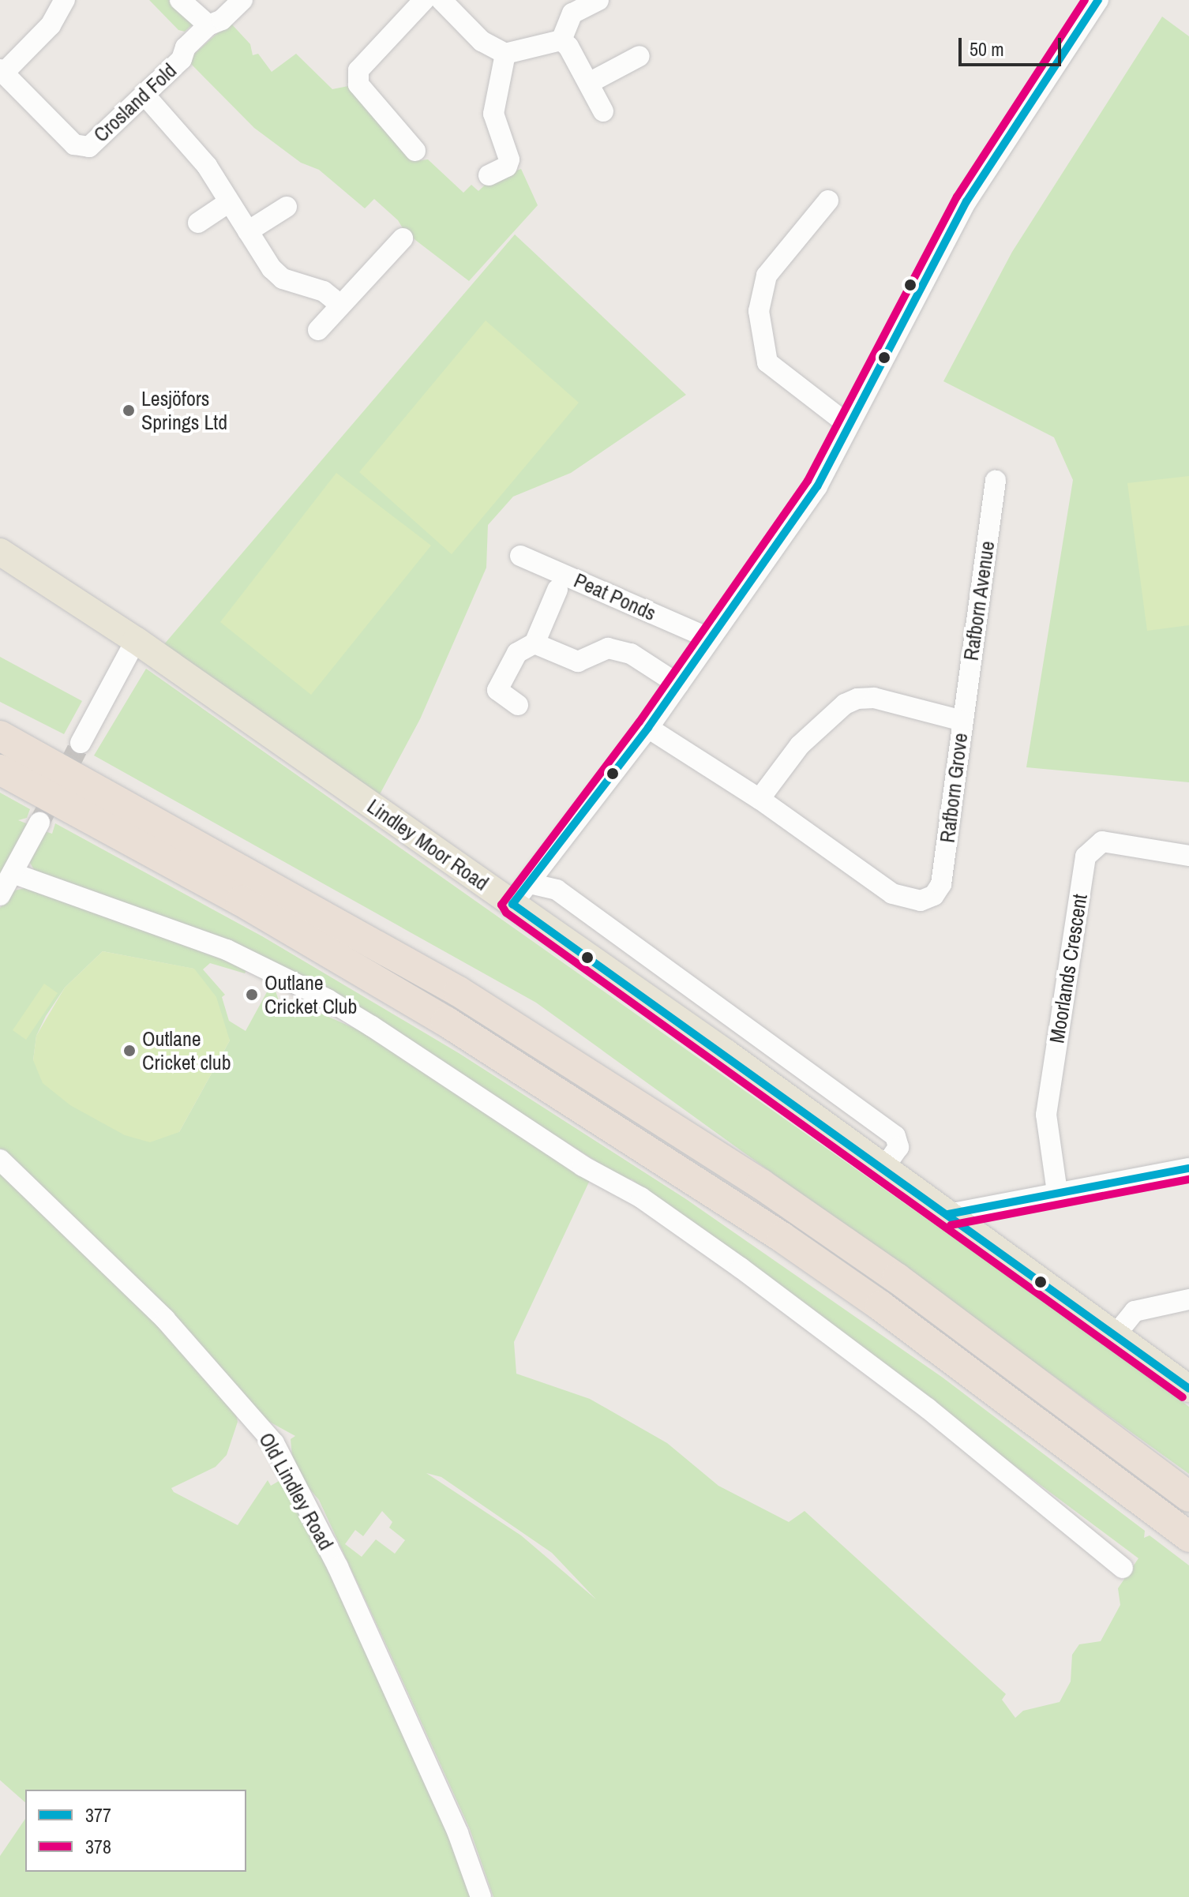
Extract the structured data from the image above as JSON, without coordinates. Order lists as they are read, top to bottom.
{
  "streets": {
    "main road": ["Lindley Moor Road"],
    "street": [
      "Crosland Fold",
      "Peat Ponds",
      "Rafborn Avenue",
      "Rafborn Grove",
      "Moorlands Crescent",
      "Old Lindley Road"
    ]
  },
  "crossings": [
    ["Rafborn Avenue", "Rafborn Grove"]
  ],
  "places": ["Lesjöfors Springs Ltd", "Outlane Cricket Club", "Outlane Cricket club"],
  "lines": ["transit line 377", "transit line 378"],
  "legend": ["377", "378"],
  "scale_bar": "50 m"
}
